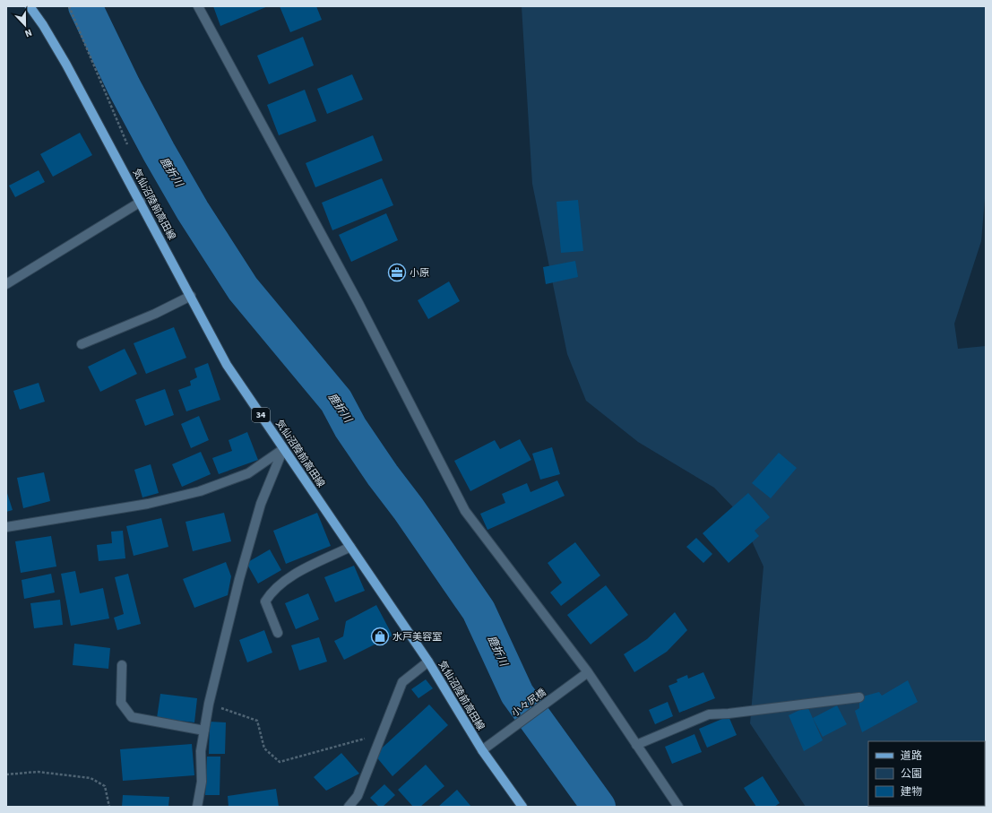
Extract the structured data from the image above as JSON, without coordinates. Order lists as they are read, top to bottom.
{
  "streets": {
    "main road": ["気仙沼陸前高田線", "34"],
    "street": ["小々尻橋"]
  },
  "crossings": [
    ["気仙沼陸前高田線", "小々尻橋"]
  ],
  "water": ["鹿折川"],
  "places": {
    "office": ["小原"],
    "shop": ["水戸美容室"]
  },
  "legend": ["道路", "公園", "建物"],
  "north": "bottom"
}
